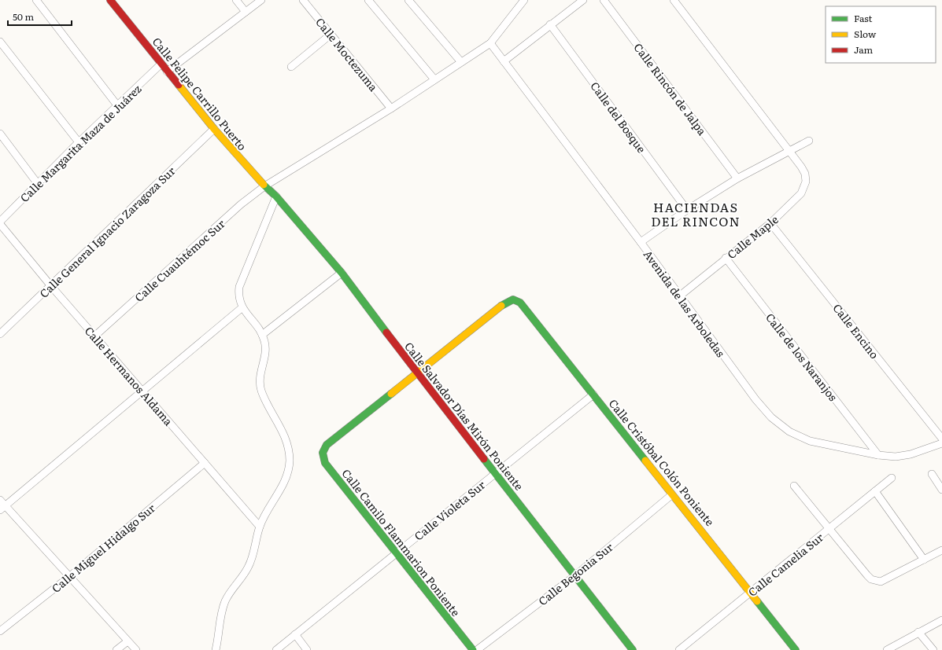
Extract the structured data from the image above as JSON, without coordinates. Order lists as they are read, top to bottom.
{
  "streets": {
    "street": [
      "Calle Moctezuma",
      "Calle Rincón de Jalpa",
      "Calle Felipe Carrillo Puerto",
      "Calle del Bosque",
      "Calle Margarita Maza de Juárez",
      "Calle General Ignacio Zaragoza Sur",
      "Calle Maple",
      "Calle Cuauhtémoc Sur",
      "Avenida de las Arboledas",
      "Calle Encino",
      "Calle de los Naranjos",
      "Calle Hermanos Aldama",
      "Calle Salvador Días Mirón Poniente",
      "Calle Cristóbal Colón Poniente",
      "Calle Violeta Sur",
      "Calle Camilo Flammarion Poniente",
      "Calle Miguel Hidalgo Sur",
      "Calle Camelia Sur",
      "Calle Begonia Sur"
    ]
  },
  "crossings": [
    ["Calle Moctezuma", "Calle Cuauhtémoc Sur"],
    ["Calle Felipe Carrillo Puerto", "Calle Margarita Maza de Juárez"],
    ["Calle Felipe Carrillo Puerto", "Calle General Ignacio Zaragoza Sur"],
    ["Calle Felipe Carrillo Puerto", "Calle Cuauhtémoc Sur"],
    ["Calle Felipe Carrillo Puerto", "Calle Salvador Días Mirón Poniente"],
    ["Calle General Ignacio Zaragoza Sur", "Calle Hermanos Aldama"],
    ["Calle Maple", "Avenida de las Arboledas"],
    ["Calle Maple", "Calle Encino"],
    ["Calle Maple", "Calle de los Naranjos"],
    ["Calle Cuauhtémoc Sur", "Avenida de las Arboledas"],
    ["Calle Cuauhtémoc Sur", "Calle Hermanos Aldama"],
    ["Avenida de las Arboledas", "Calle de los Naranjos"],
    ["Calle Hermanos Aldama", "Calle Miguel Hidalgo Sur"],
    ["Calle Salvador Días Mirón Poniente", "Calle Cristóbal Colón Poniente"],
    ["Calle Salvador Días Mirón Poniente", "Calle Violeta Sur"],
    ["Calle Salvador Días Mirón Poniente", "Calle Camilo Flammarion Poniente"],
    ["Calle Salvador Días Mirón Poniente", "Calle Begonia Sur"],
    ["Calle Cristóbal Colón Poniente", "Calle Violeta Sur"],
    ["Calle Cristóbal Colón Poniente", "Calle Camilo Flammarion Poniente"],
    ["Calle Cristóbal Colón Poniente", "Calle Camelia Sur"],
    ["Calle Cristóbal Colón Poniente", "Calle Begonia Sur"],
    ["Calle Violeta Sur", "Calle Camilo Flammarion Poniente"]
  ],
  "districts": ["HACIENDAS DEL RINCON"],
  "legend": ["Fast", "Slow", "Jam"],
  "scale_bar": "50 m"
}
